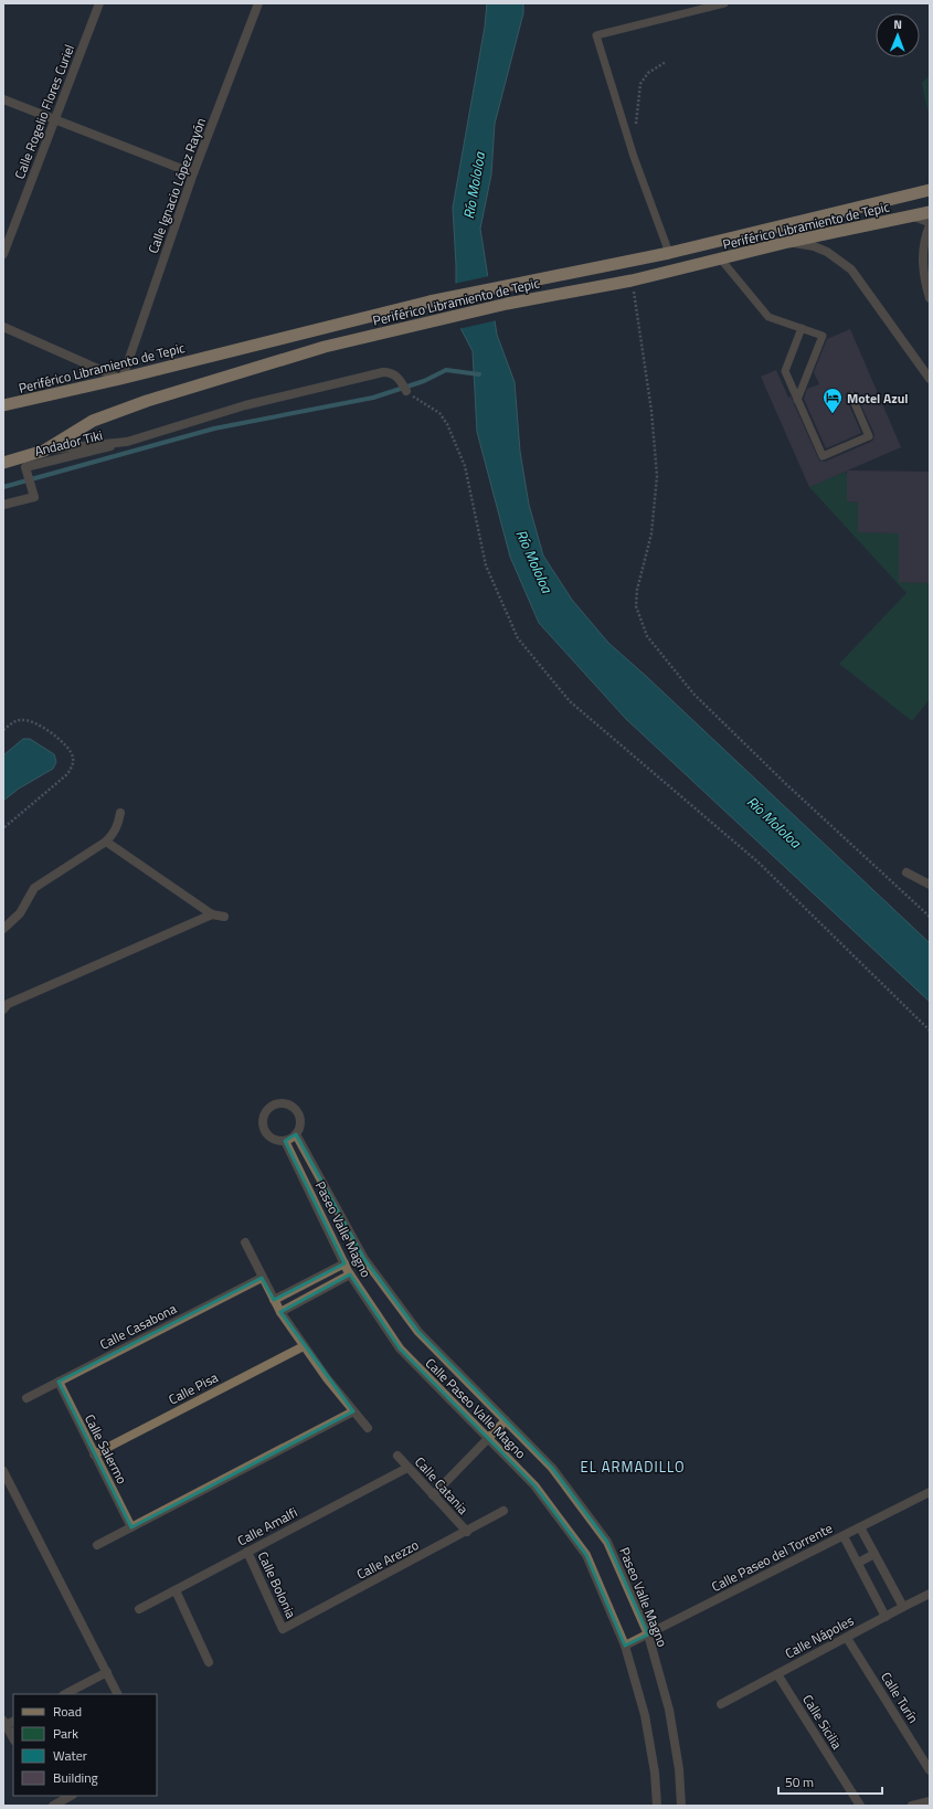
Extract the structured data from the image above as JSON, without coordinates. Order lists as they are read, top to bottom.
{
  "streets": {
    "highway": ["Periférico Libramiento de Tepic"],
    "street": [
      "Calle Rogelio Flores Curiel",
      "Calle Ignacio López Rayón",
      "Andador Tiki",
      "Paseo Valle Magno",
      "Calle Casabona",
      "Calle Pisa",
      "Calle Paseo Valle Magno",
      "Calle Salermo",
      "Calle Catania",
      "Calle Amalfi",
      "Calle Paseo del Torrente",
      "Calle Arezzo",
      "Calle Bolonia",
      "Calle Nápoles",
      "Calle Turín",
      "Calle Sicilia"
    ]
  },
  "crossings": [
    ["Calle Ignacio López Rayón", "Periférico Libramiento de Tepic"],
    ["Paseo Valle Magno", "Calle Paseo Valle Magno"],
    ["Paseo Valle Magno", "Calle Paseo del Torrente"],
    ["Calle Casabona", "Calle Salermo"],
    ["Calle Pisa", "Calle Salermo"],
    ["Calle Paseo Valle Magno", "Calle Paseo del Torrente"],
    ["Calle Catania", "Calle Amalfi"],
    ["Calle Catania", "Calle Arezzo"],
    ["Calle Amalfi", "Calle Bolonia"],
    ["Calle Arezzo", "Calle Bolonia"],
    ["Calle Nápoles", "Calle Turín"],
    ["Calle Nápoles", "Calle Sicilia"]
  ],
  "districts": ["EL ARMADILLO"],
  "water": ["Río Mololoa"],
  "places": {
    "hotel": ["Motel Azul"]
  },
  "legend": [
    "Road",
    "Park",
    "Water",
    "Building"
  ],
  "scale_bar": "50 m",
  "north": "top"
}
